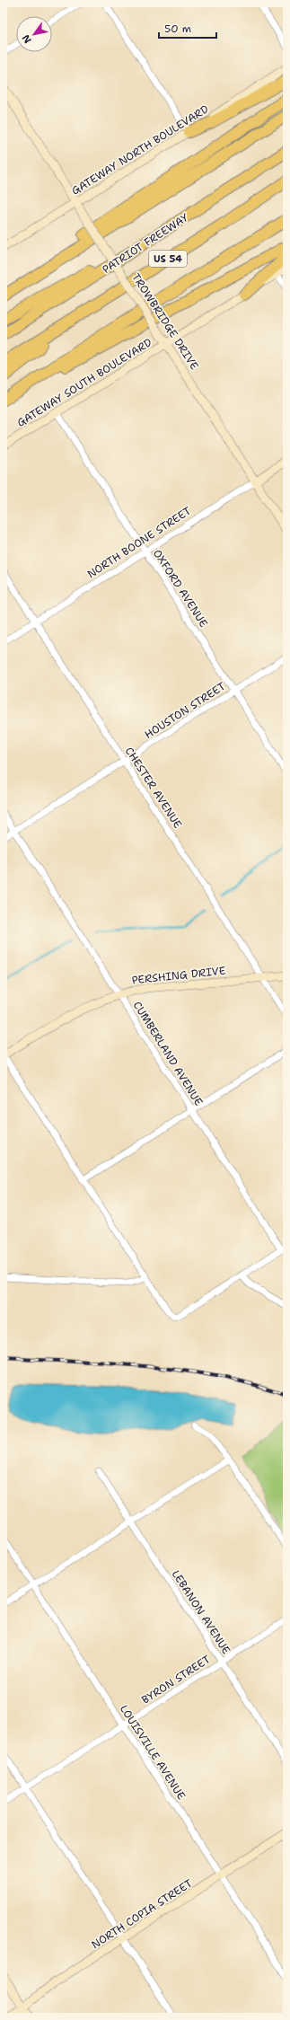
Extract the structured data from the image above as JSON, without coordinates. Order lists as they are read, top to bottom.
{
  "streets": {
    "highway": ["PATRIOT FREEWAY", "US 54"],
    "main road": [
      "GATEWAY NORTH BOULEVARD",
      "TROWBRIDGE DRIVE",
      "GATEWAY SOUTH BOULEVARD",
      "NORTH BOONE STREET",
      "PERSHING DRIVE",
      "NORTH COPIA STREET"
    ],
    "street": [
      "OXFORD AVENUE",
      "HOUSTON STREET",
      "CHESTER AVENUE",
      "CUMBERLAND AVENUE",
      "LEBANON AVENUE",
      "BYRON STREET",
      "LOUISVILLE AVENUE"
    ]
  },
  "crossings": [
    ["GATEWAY NORTH BOULEVARD", "TROWBRIDGE DRIVE"],
    ["TROWBRIDGE DRIVE", "GATEWAY SOUTH BOULEVARD"],
    ["TROWBRIDGE DRIVE", "NORTH BOONE STREET"],
    ["GATEWAY SOUTH BOULEVARD", "OXFORD AVENUE"],
    ["NORTH BOONE STREET", "OXFORD AVENUE"],
    ["NORTH BOONE STREET", "CHESTER AVENUE"],
    ["OXFORD AVENUE", "HOUSTON STREET"],
    ["HOUSTON STREET", "CHESTER AVENUE"],
    ["HOUSTON STREET", "CUMBERLAND AVENUE"],
    ["CHESTER AVENUE", "PERSHING DRIVE"],
    ["PERSHING DRIVE", "CUMBERLAND AVENUE"],
    ["LEBANON AVENUE", "BYRON STREET"],
    ["BYRON STREET", "LOUISVILLE AVENUE"],
    ["LOUISVILLE AVENUE", "NORTH COPIA STREET"]
  ],
  "scale_bar": "50 m",
  "north": "bottom left"
}
